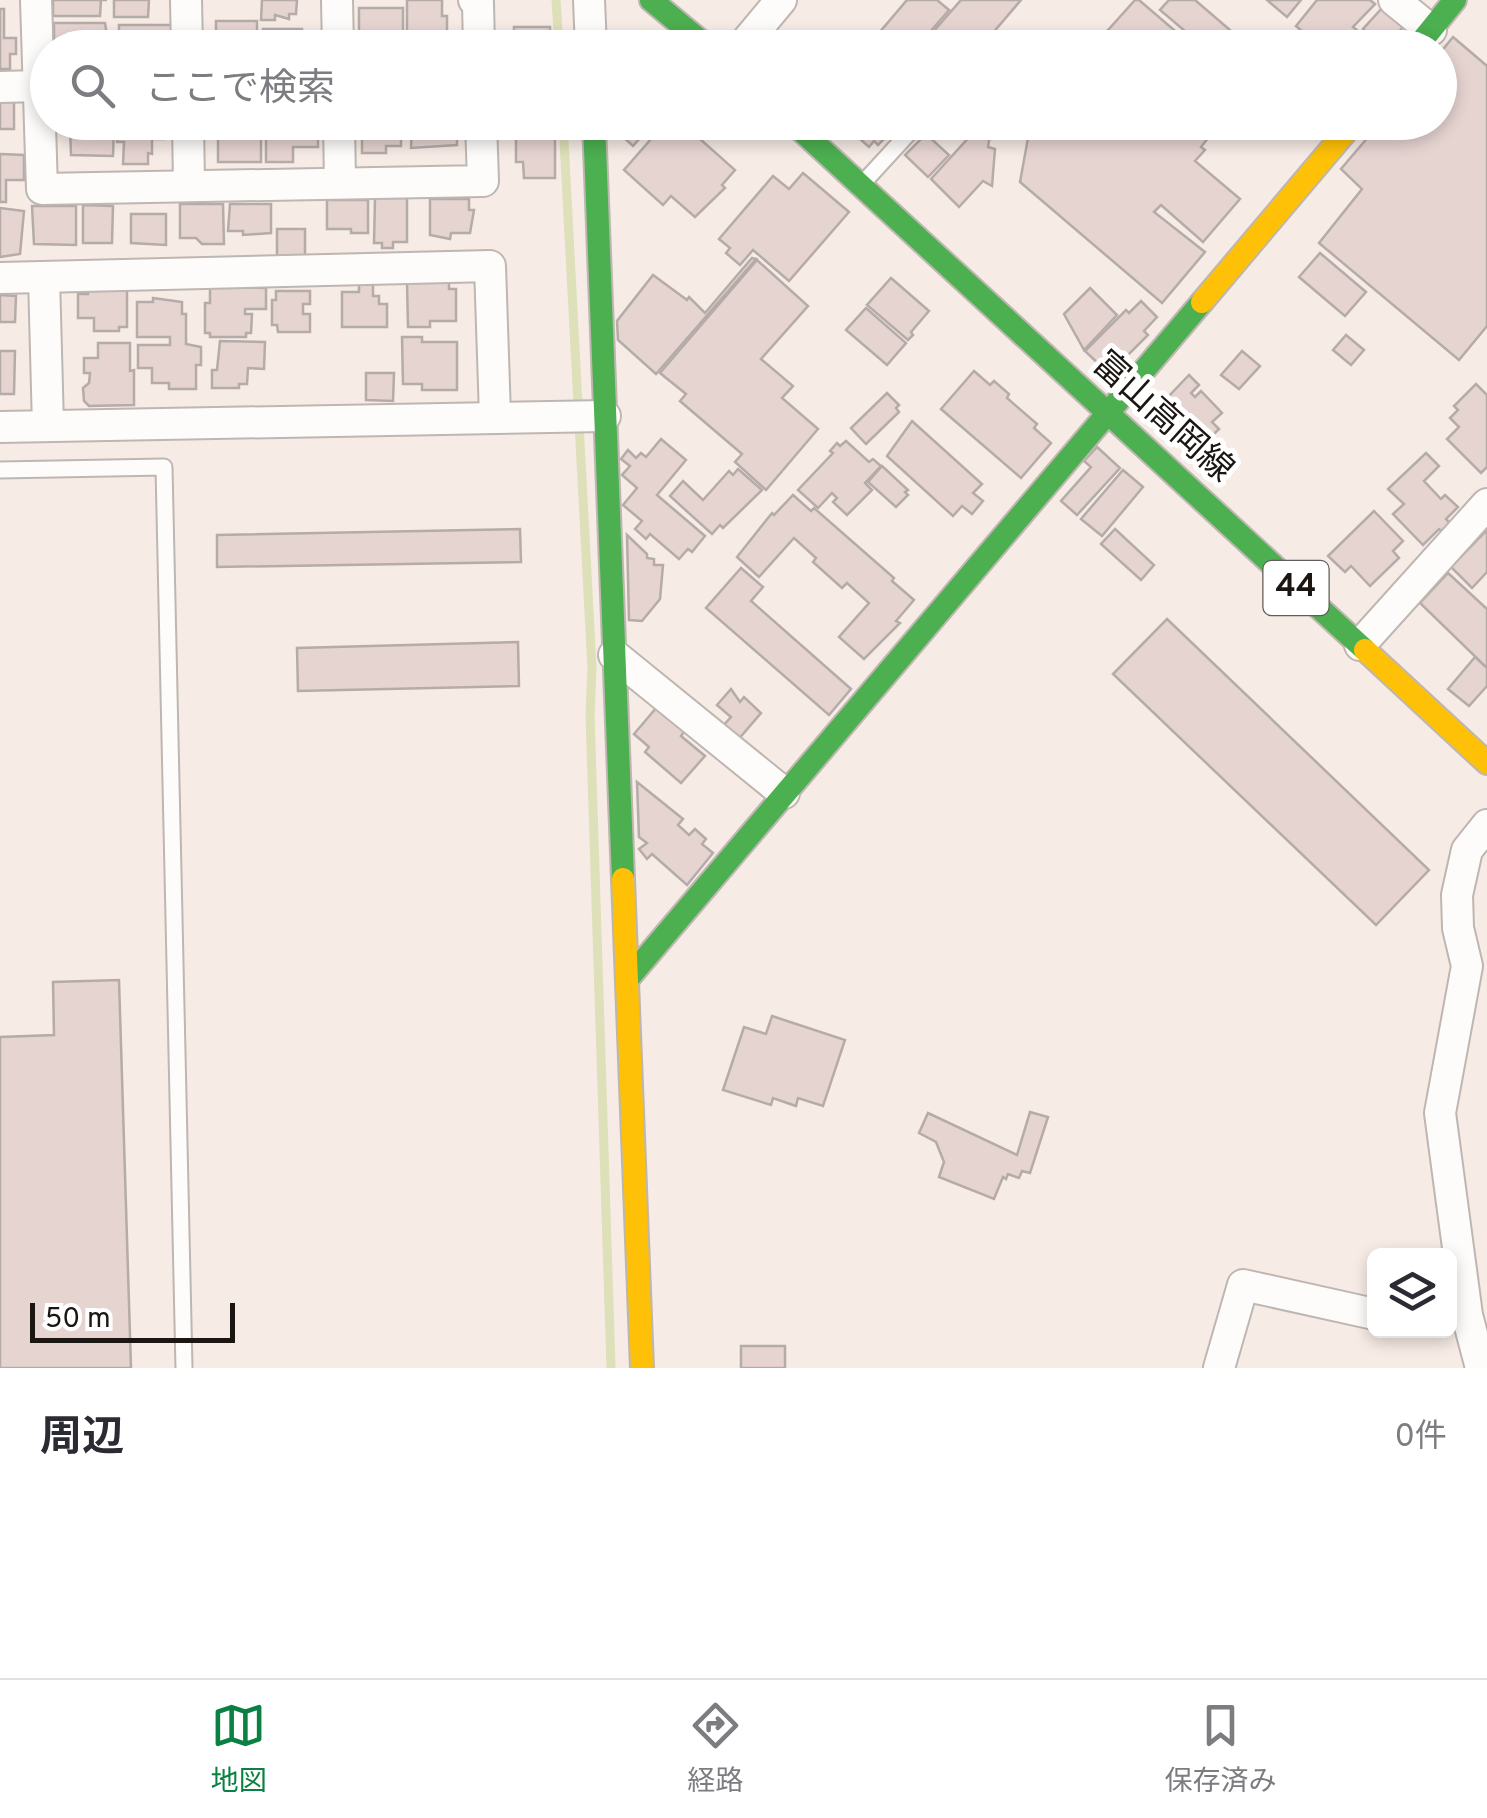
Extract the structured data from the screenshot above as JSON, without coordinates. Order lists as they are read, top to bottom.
{
  "streets": {
    "street": ["富山高岡線", "44"]
  },
  "scale_bar": "50 m",
  "page": {
    "search": "ここで検索",
    "scale": "50 m",
    "heading": ["周辺", "0件"],
    "nav": ["地図", "経路", "保存済み"]
  }
}
